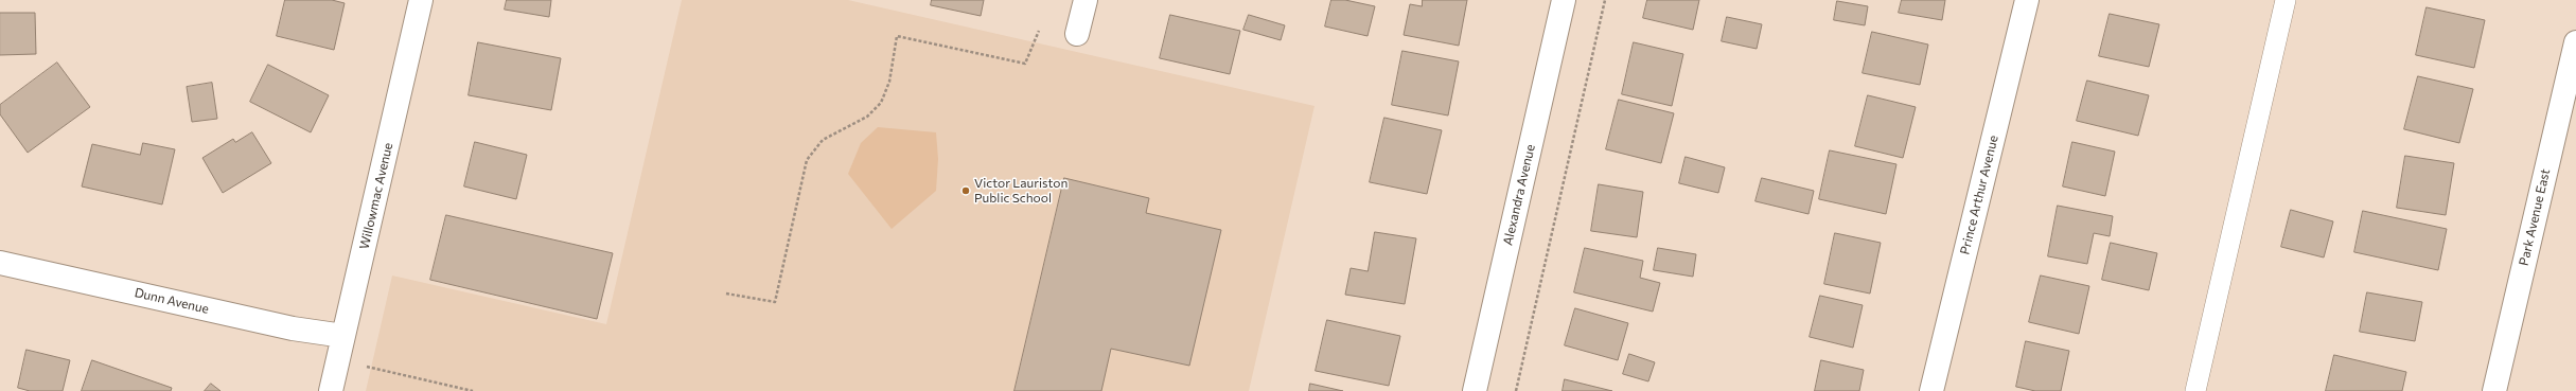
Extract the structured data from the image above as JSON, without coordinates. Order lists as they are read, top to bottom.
{
  "streets": {
    "street": [
      "Alexandra Avenue",
      "Prince Arthur Avenue",
      "Willowmac Avenue",
      "Park Avenue East",
      "Dunn Avenue"
    ]
  },
  "crossings": [
    ["Willowmac Avenue", "Dunn Avenue"]
  ],
  "places": ["Victor Lauriston Public School"]
}
